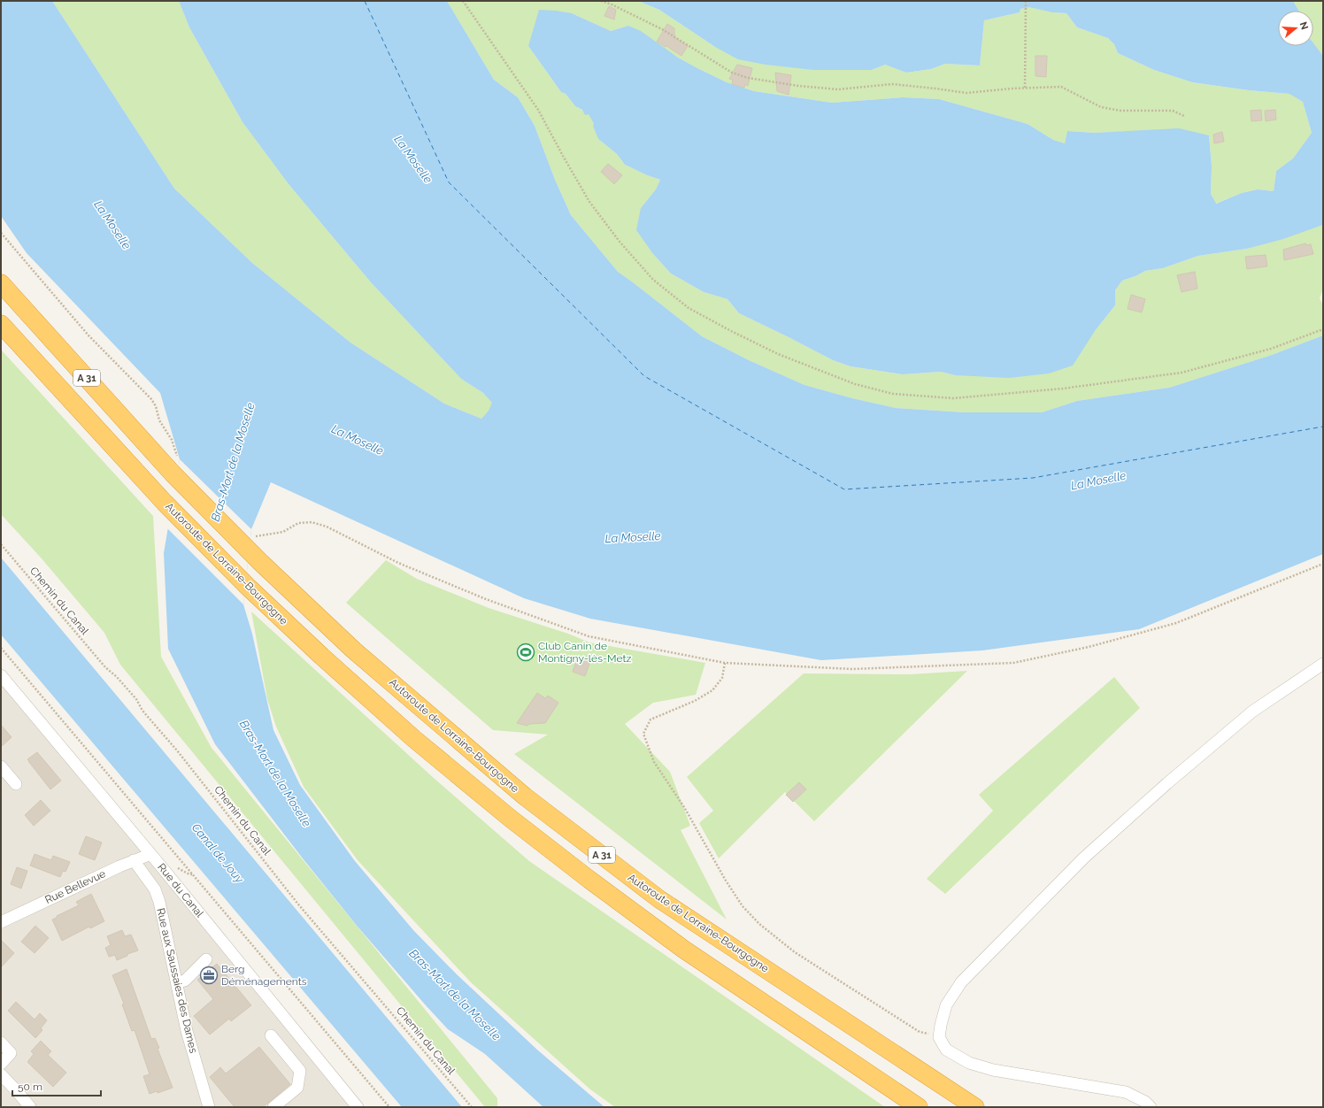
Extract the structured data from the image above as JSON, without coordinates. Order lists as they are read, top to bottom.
{
  "streets": {
    "highway": ["A 31", "Autoroute de Lorraine-Bourgogne"],
    "street": ["Rue Bellevue", "Rue du Canal", "Rue aux Saussaies des Dames"],
    "path": ["Chemin du Canal"]
  },
  "crossings": [
    ["Rue Bellevue", "Rue du Canal"],
    ["Rue Bellevue", "Rue aux Saussaies des Dames"]
  ],
  "water": ["La Moselle", "Bras-Mort de la Moselle", "Canal de Jouy"],
  "places": {
    "sports": ["Club Canin de Montigny-lès-Metz"],
    "office": ["Berg Déménagements"]
  },
  "scale_bar": "50 m",
  "north": "right"
}
